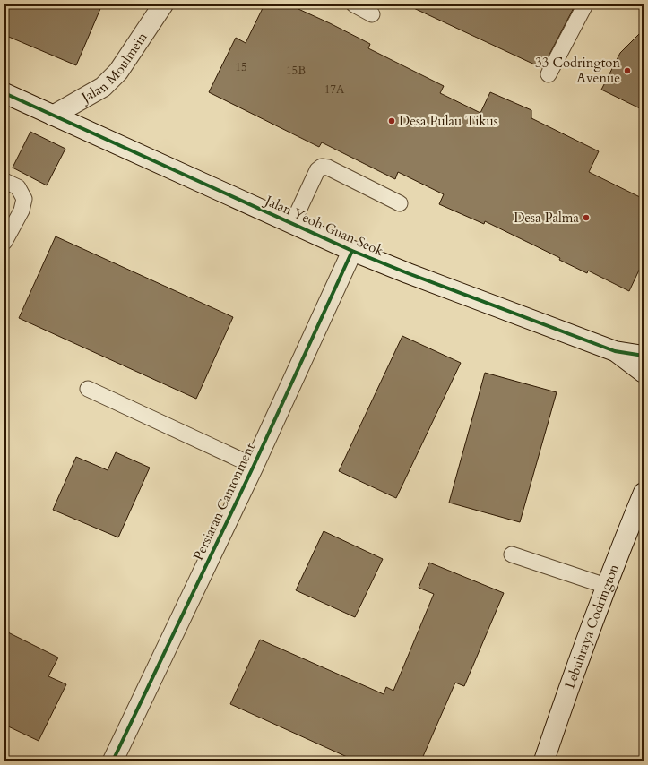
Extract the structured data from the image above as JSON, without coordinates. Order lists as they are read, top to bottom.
{
  "streets": {
    "street": [
      "Jalan Moulmein",
      "Jalan Yeoh Guan Seok",
      "Persiaran Cantonment",
      "Lebuhraya Codrington"
    ]
  },
  "crossings": [
    ["Jalan Moulmein", "Jalan Yeoh Guan Seok"],
    ["Jalan Yeoh Guan Seok", "Persiaran Cantonment"]
  ],
  "places": ["33 Codrington Avenue", "Desa Pulau Tikus", "Desa Palma"],
  "house_numbers": ["15", "15B", "17A"]
}
